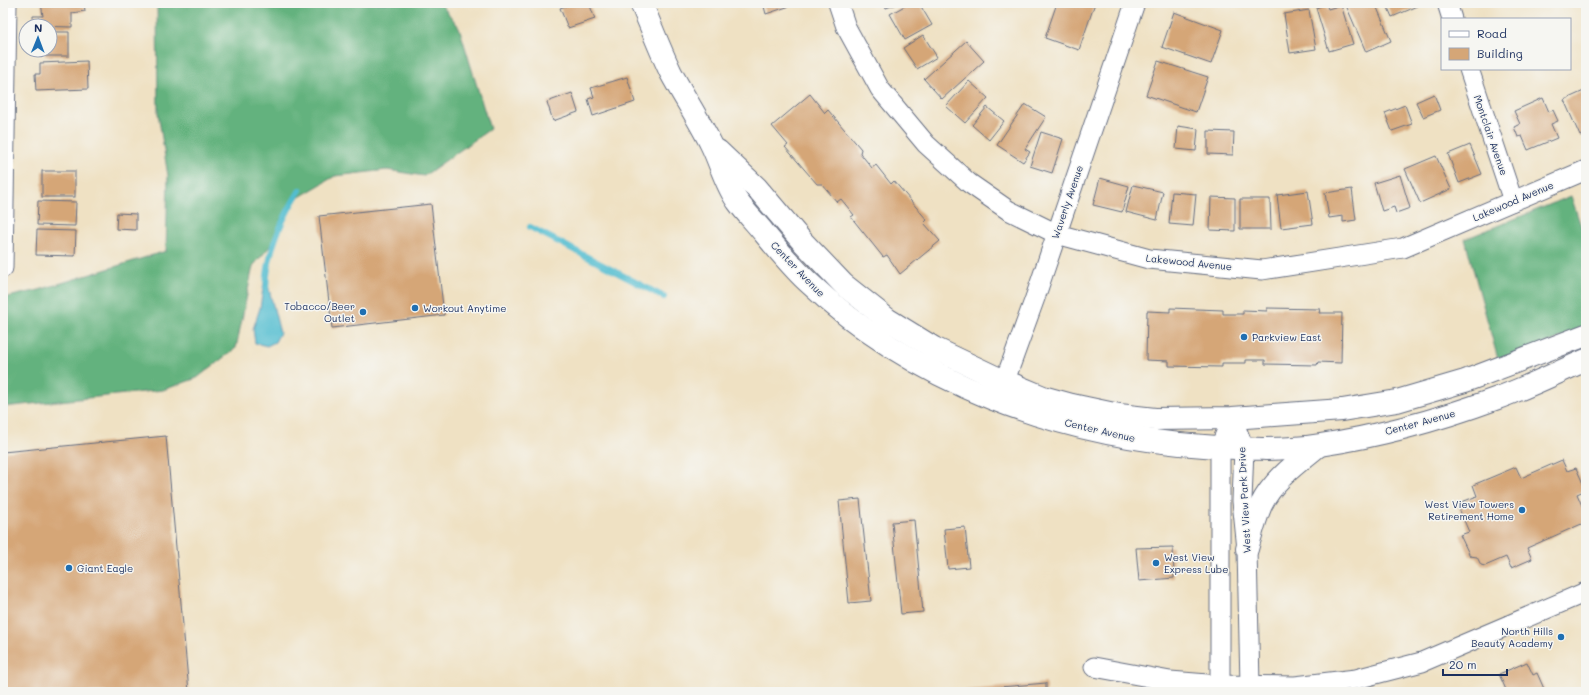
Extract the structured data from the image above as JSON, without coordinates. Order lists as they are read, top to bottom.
{
  "streets": {
    "street": [
      "Montclair Avenue",
      "Lakewood Avenue",
      "Waverly Avenue",
      "Center Avenue",
      "West View Park Drive"
    ]
  },
  "crossings": [
    ["Montclair Avenue", "Lakewood Avenue"],
    ["Lakewood Avenue", "Waverly Avenue"],
    ["Waverly Avenue", "Center Avenue"],
    ["Center Avenue", "West View Park Drive"]
  ],
  "places": [
    "Workout Anytime",
    "Tobacco/Beer Outlet",
    "Parkview East",
    "West View Towers Retirement Home",
    "West View Express Lube",
    "Giant Eagle",
    "North Hills Beauty Academy"
  ],
  "legend": ["Road", "Building"],
  "scale_bar": "20 m",
  "north": "top"
}
